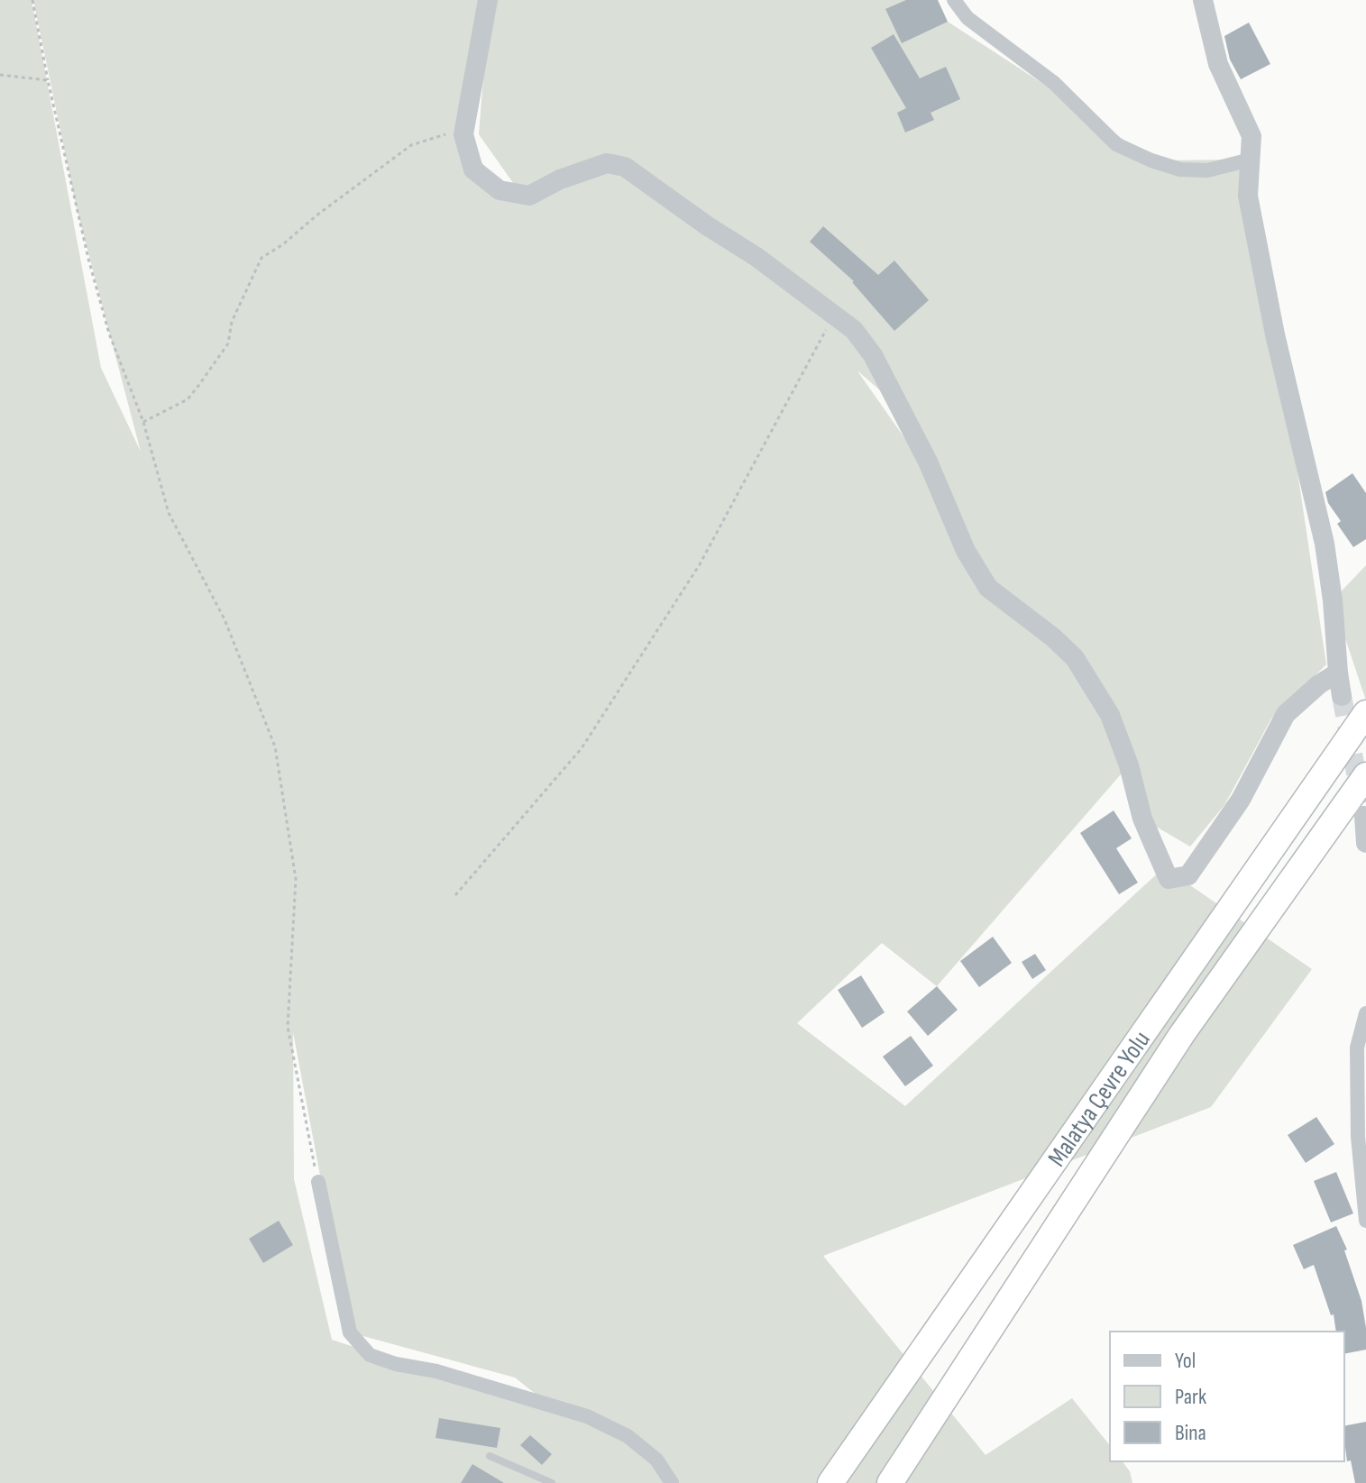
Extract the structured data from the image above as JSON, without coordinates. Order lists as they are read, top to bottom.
{
  "streets": {
    "highway": ["Malatya Çevre Yolu"]
  },
  "legend": ["Yol", "Park", "Bina"]
}
